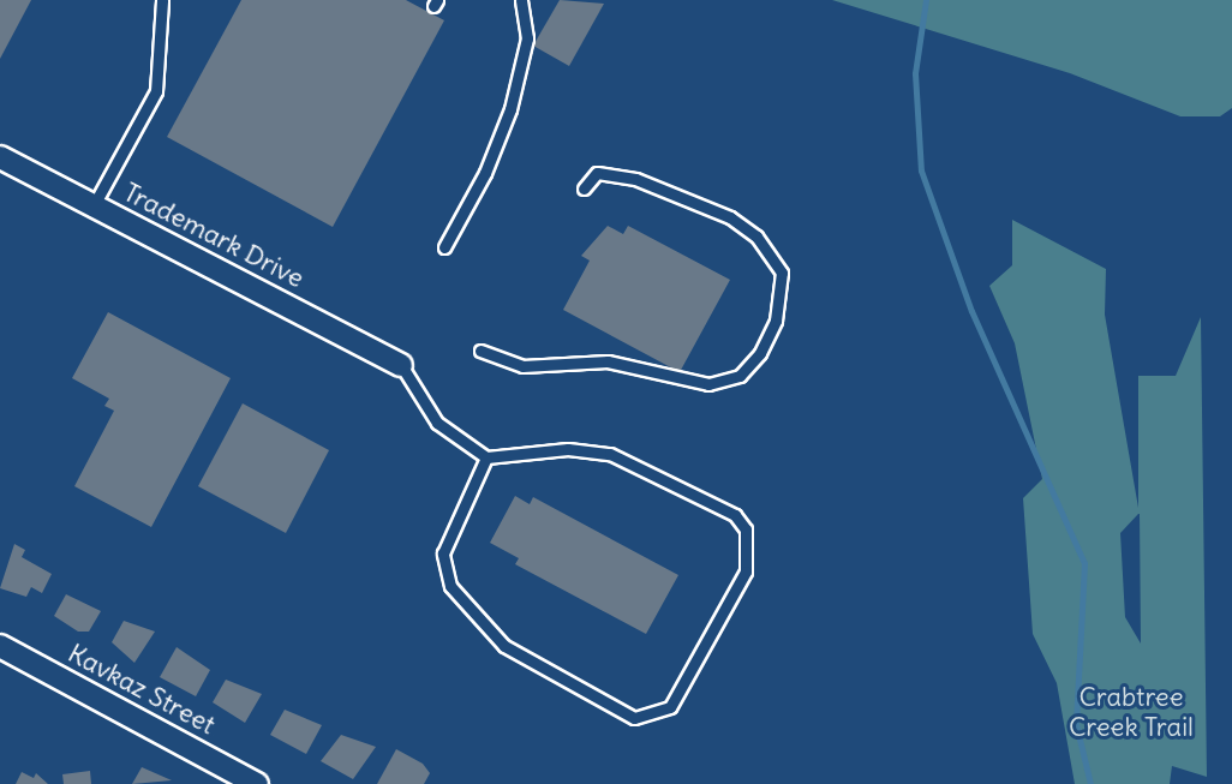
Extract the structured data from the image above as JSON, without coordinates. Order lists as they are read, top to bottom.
{
  "streets": {
    "street": ["Trademark Drive", "Kavkaz Street"]
  },
  "parks": ["Crabtree Creek Trail"]
}
